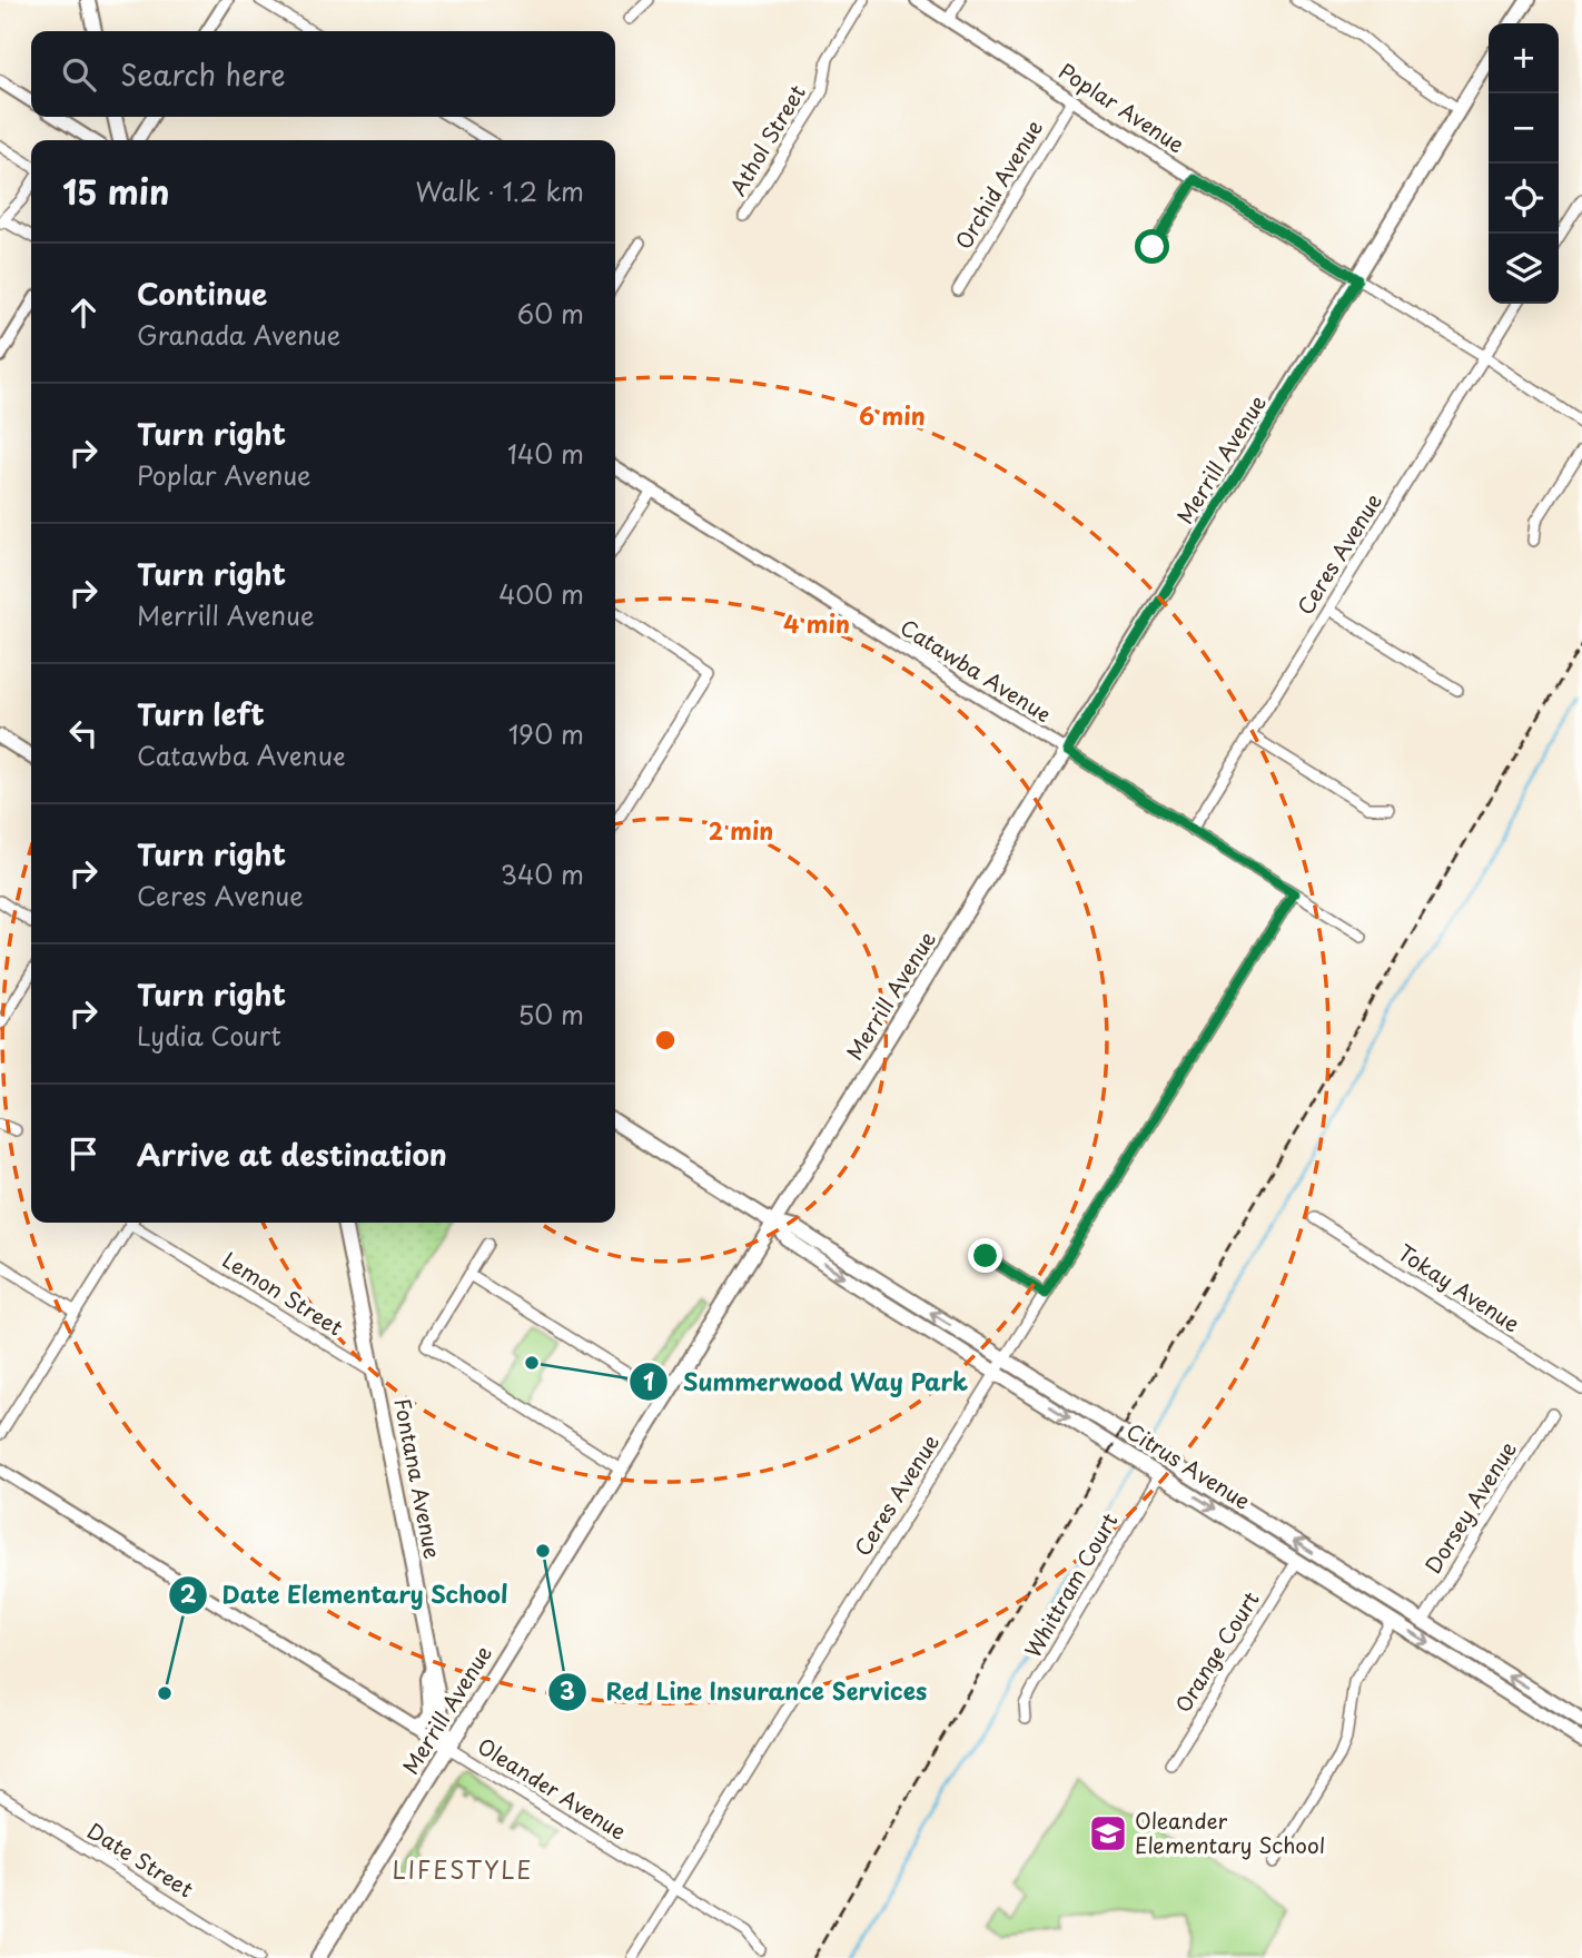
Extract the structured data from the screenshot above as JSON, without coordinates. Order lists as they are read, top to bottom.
{
  "streets": {
    "main road": ["Merrill Avenue", "Citrus Avenue", "Fontana Avenue"],
    "street": [
      "Poplar Avenue",
      "Athol Street",
      "Orchid Avenue",
      "Ceres Avenue",
      "Catawba Avenue",
      "Tokay Avenue",
      "Lemon Street",
      "Dorsey Avenue",
      "Whittram Court",
      "Orange Court",
      "Oleander Avenue",
      "Date Street"
    ]
  },
  "crossings": [
    ["Poplar Avenue", "Orchid Avenue"],
    ["Poplar Avenue", "Merrill Avenue"],
    ["Poplar Avenue", "Ceres Avenue"],
    ["Merrill Avenue", "Catawba Avenue"],
    ["Merrill Avenue", "Citrus Avenue"],
    ["Merrill Avenue", "Fontana Avenue"],
    ["Merrill Avenue", "Oleander Avenue"],
    ["Ceres Avenue", "Catawba Avenue"],
    ["Ceres Avenue", "Citrus Avenue"],
    ["Ceres Avenue", "Oleander Avenue"],
    ["Lemon Street", "Fontana Avenue"],
    ["Citrus Avenue", "Dorsey Avenue"],
    ["Citrus Avenue", "Whittram Court"],
    ["Citrus Avenue", "Orange Court"],
    ["Fontana Avenue", "Oleander Avenue"]
  ],
  "districts": ["LIFESTYLE"],
  "places": {
    "other": ["Summerwood Way Park", "Red Line Insurance Services", "Date Elementary School"],
    "school or university": ["Oleander Elementary School"]
  },
  "page": {
    "map_buttons": ["+", "−"],
    "search": "Search here",
    "heading": ["15 min", "Walk · 1.2 km"],
    "list": [
      ["Continue", "Granada Avenue", "60 m"],
      ["Turn right", "Poplar Avenue", "140 m"],
      ["Turn right", "Merrill Avenue", "400 m"],
      ["Turn left", "Catawba Avenue", "190 m"],
      ["Turn right", "Ceres Avenue", "340 m"],
      ["Turn right", "Lydia Court", "50 m"],
      "Arrive at destination"
    ]
  },
  "rings": ["6 min", "4 min", "2 min"]
}
